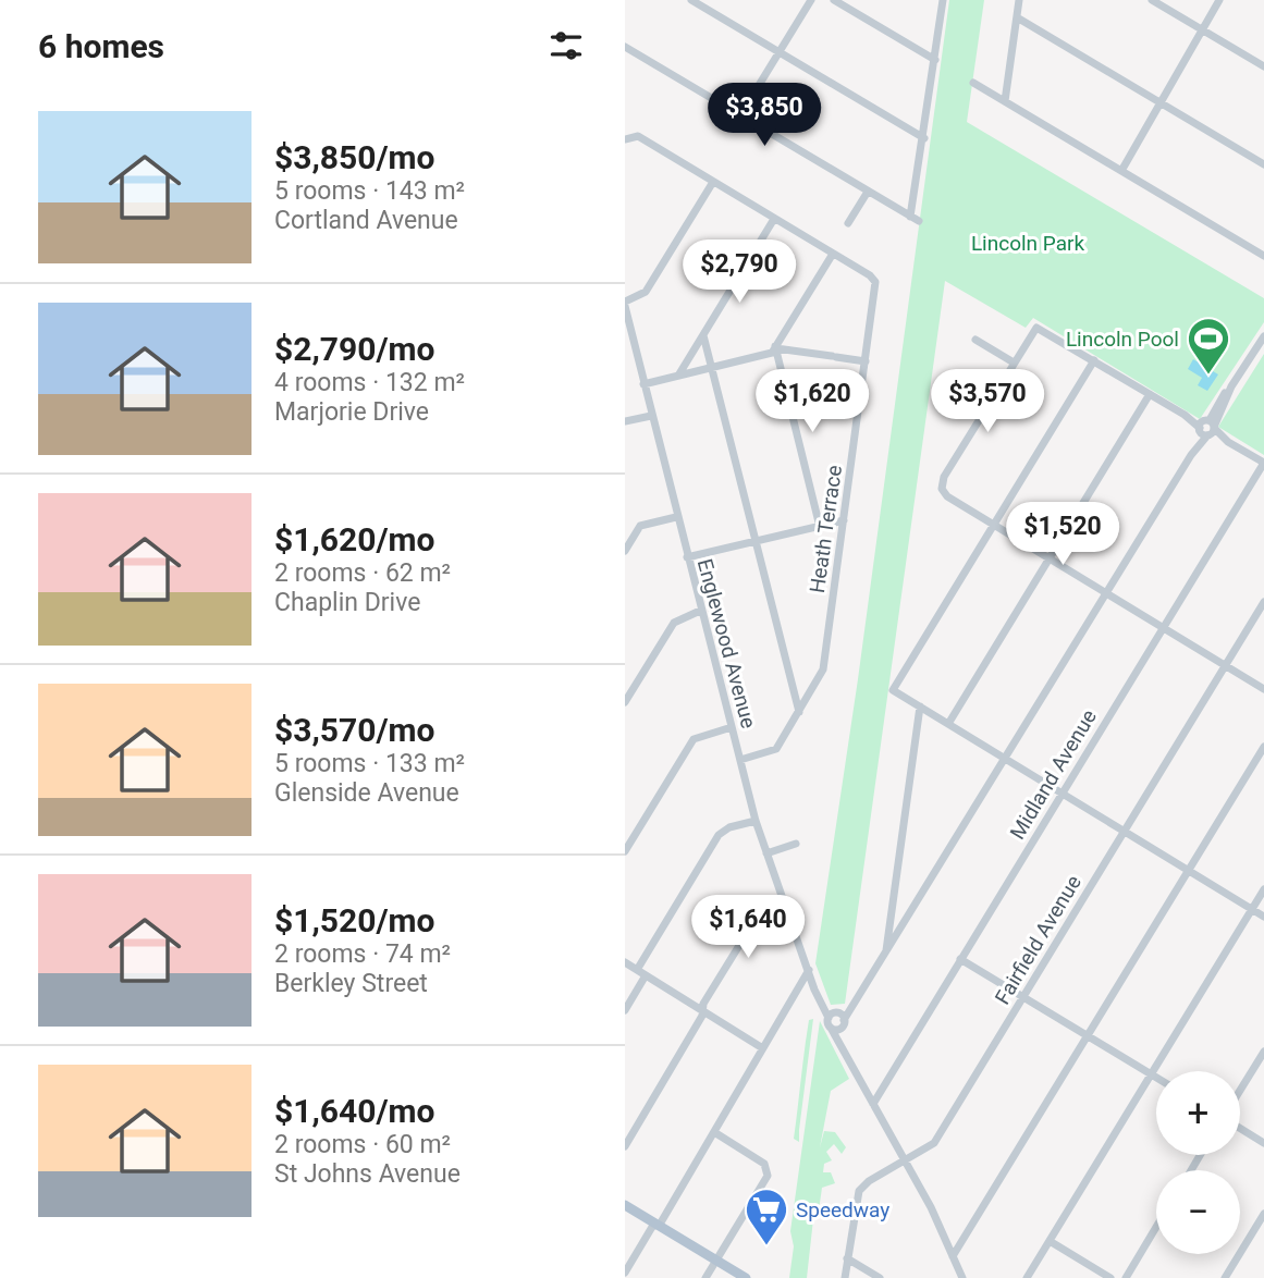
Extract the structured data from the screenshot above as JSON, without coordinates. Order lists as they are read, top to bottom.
{
  "streets": {
    "street": [
      "Heath Terrace",
      "Englewood Avenue",
      "Midland Avenue",
      "Fairfield Avenue"
    ]
  },
  "crossings": [
    ["Heath Terrace", "Englewood Avenue"],
    ["Englewood Avenue", "Midland Avenue"],
    ["Englewood Avenue", "Fairfield Avenue"]
  ],
  "parks": ["Lincoln Park"],
  "places": {
    "sports": ["Lincoln Pool"],
    "supermarket": ["Speedway"]
  },
  "page": {
    "heading": "6 homes",
    "price": [
      "$3,850",
      "$2,790",
      "$1,620",
      "$3,570",
      "$1,520",
      "$1,640"
    ],
    "list": [
      {
        "name": "$3,850/mo",
        "note": "5 rooms · 143 m² · Cortland Avenue"
      },
      {
        "name": "$2,790/mo",
        "note": "4 rooms · 132 m² · Marjorie Drive"
      },
      {
        "name": "$1,620/mo",
        "note": "2 rooms · 62 m² · Chaplin Drive"
      },
      {
        "name": "$3,570/mo",
        "note": "5 rooms · 133 m² · Glenside Avenue"
      },
      {
        "name": "$1,520/mo",
        "note": "2 rooms · 74 m² · Berkley Street"
      },
      {
        "name": "$1,640/mo",
        "note": "2 rooms · 60 m² · St Johns Avenue"
      }
    ],
    "map_buttons": ["+", "−"]
  }
}
